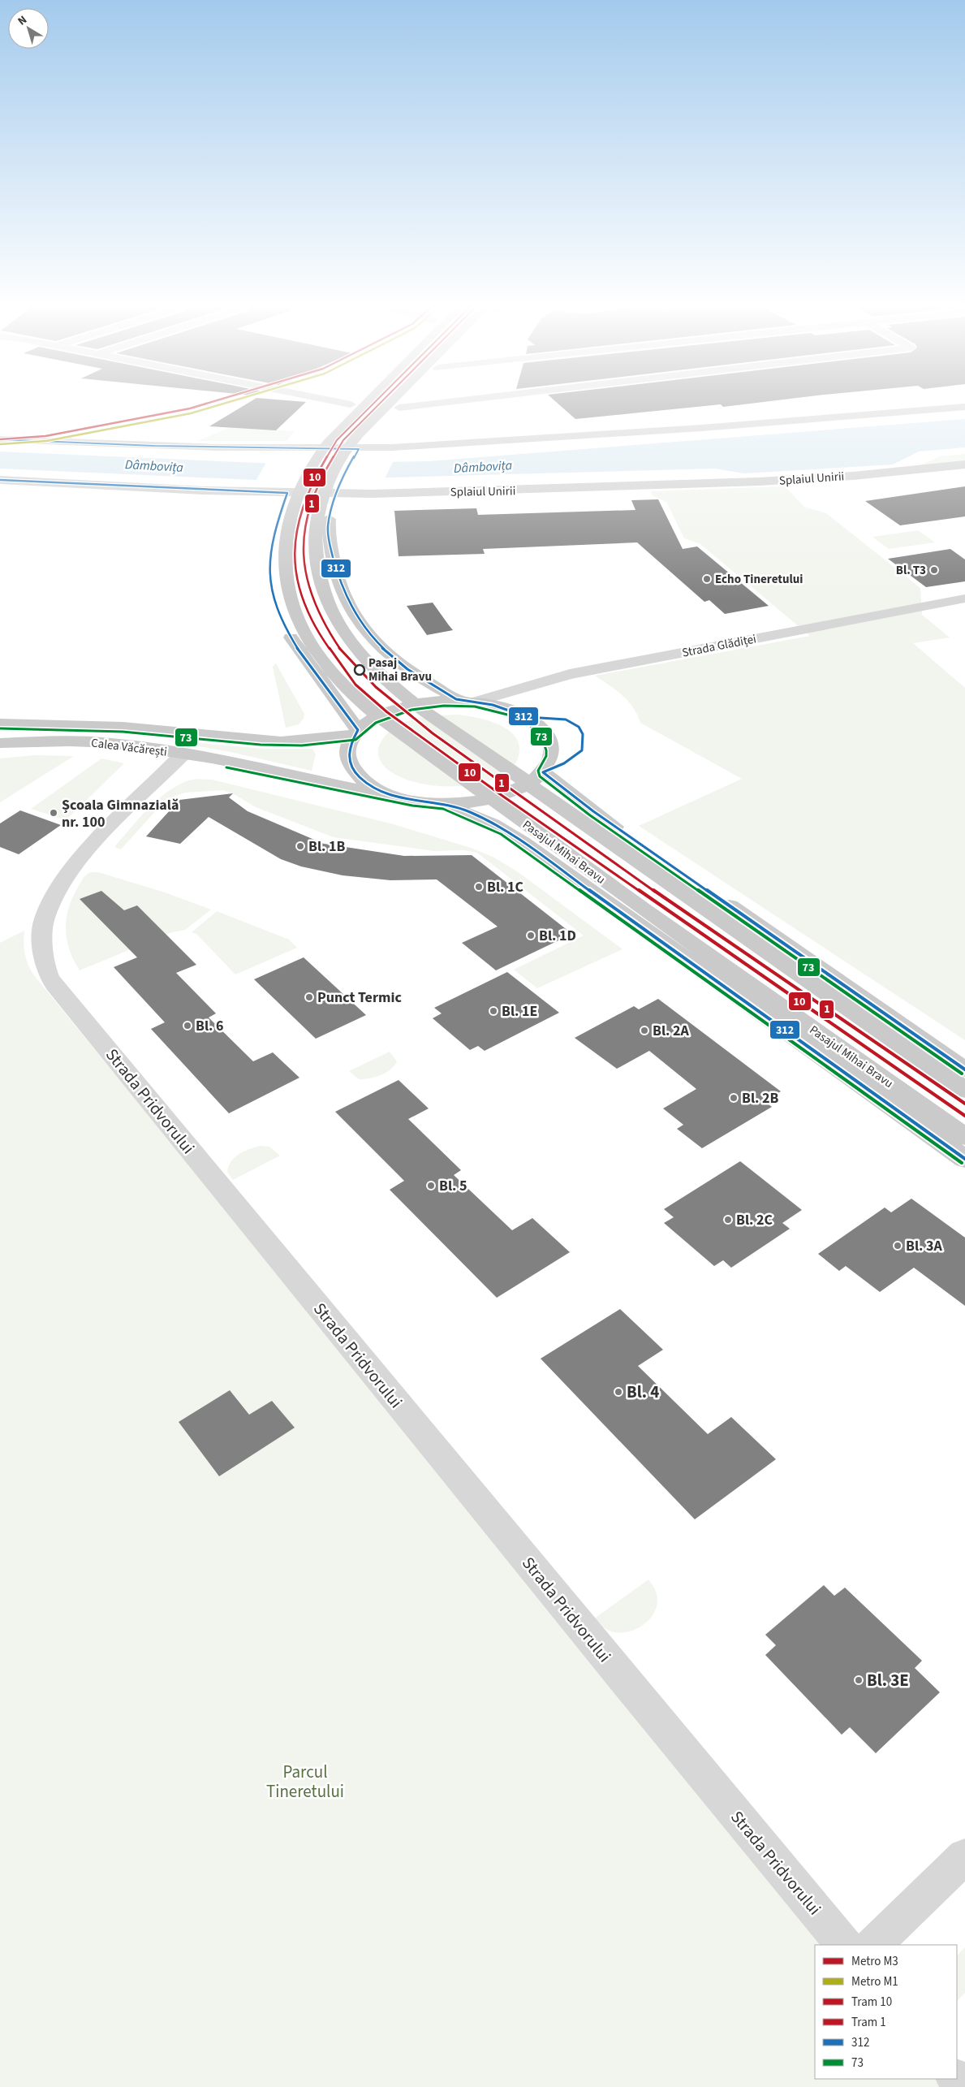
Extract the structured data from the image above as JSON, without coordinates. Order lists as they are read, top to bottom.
{
  "streets": {
    "main road": ["Splaiul Unirii", "Calea Văcărești", "Pasajul Mihai Bravu"],
    "street": ["Strada Glădiței", "Strada Pridvorului"]
  },
  "crossings": [
    ["Calea Văcărești", "Strada Pridvorului"]
  ],
  "water": ["Dâmbovița"],
  "parks": ["Parcul Tineretului"],
  "places": [
    "Bl. T3",
    "Echo Tineretului",
    "Pasaj Mihai Bravu",
    "Școala Gimnazială nr. 100",
    "Bl. 1B",
    "Bl. 1C",
    "Bl. 1D",
    "Punct Termic",
    "Bl. 1E",
    "Bl. 6",
    "Bl. 2A",
    "Bl. 2B",
    "Bl. 5",
    "Bl. 2C",
    "Bl. 3A",
    "Bl. 4",
    "Bl. 3E"
  ],
  "lines": [
    "metro line M3",
    "metro line M1",
    "tram line 10",
    "tram line 1",
    "transit line 312",
    "transit line 73"
  ],
  "legend": [
    "Metro M3",
    "Metro M1",
    "Tram 10",
    "Tram 1",
    "312",
    "73"
  ],
  "north": "top left"
}
